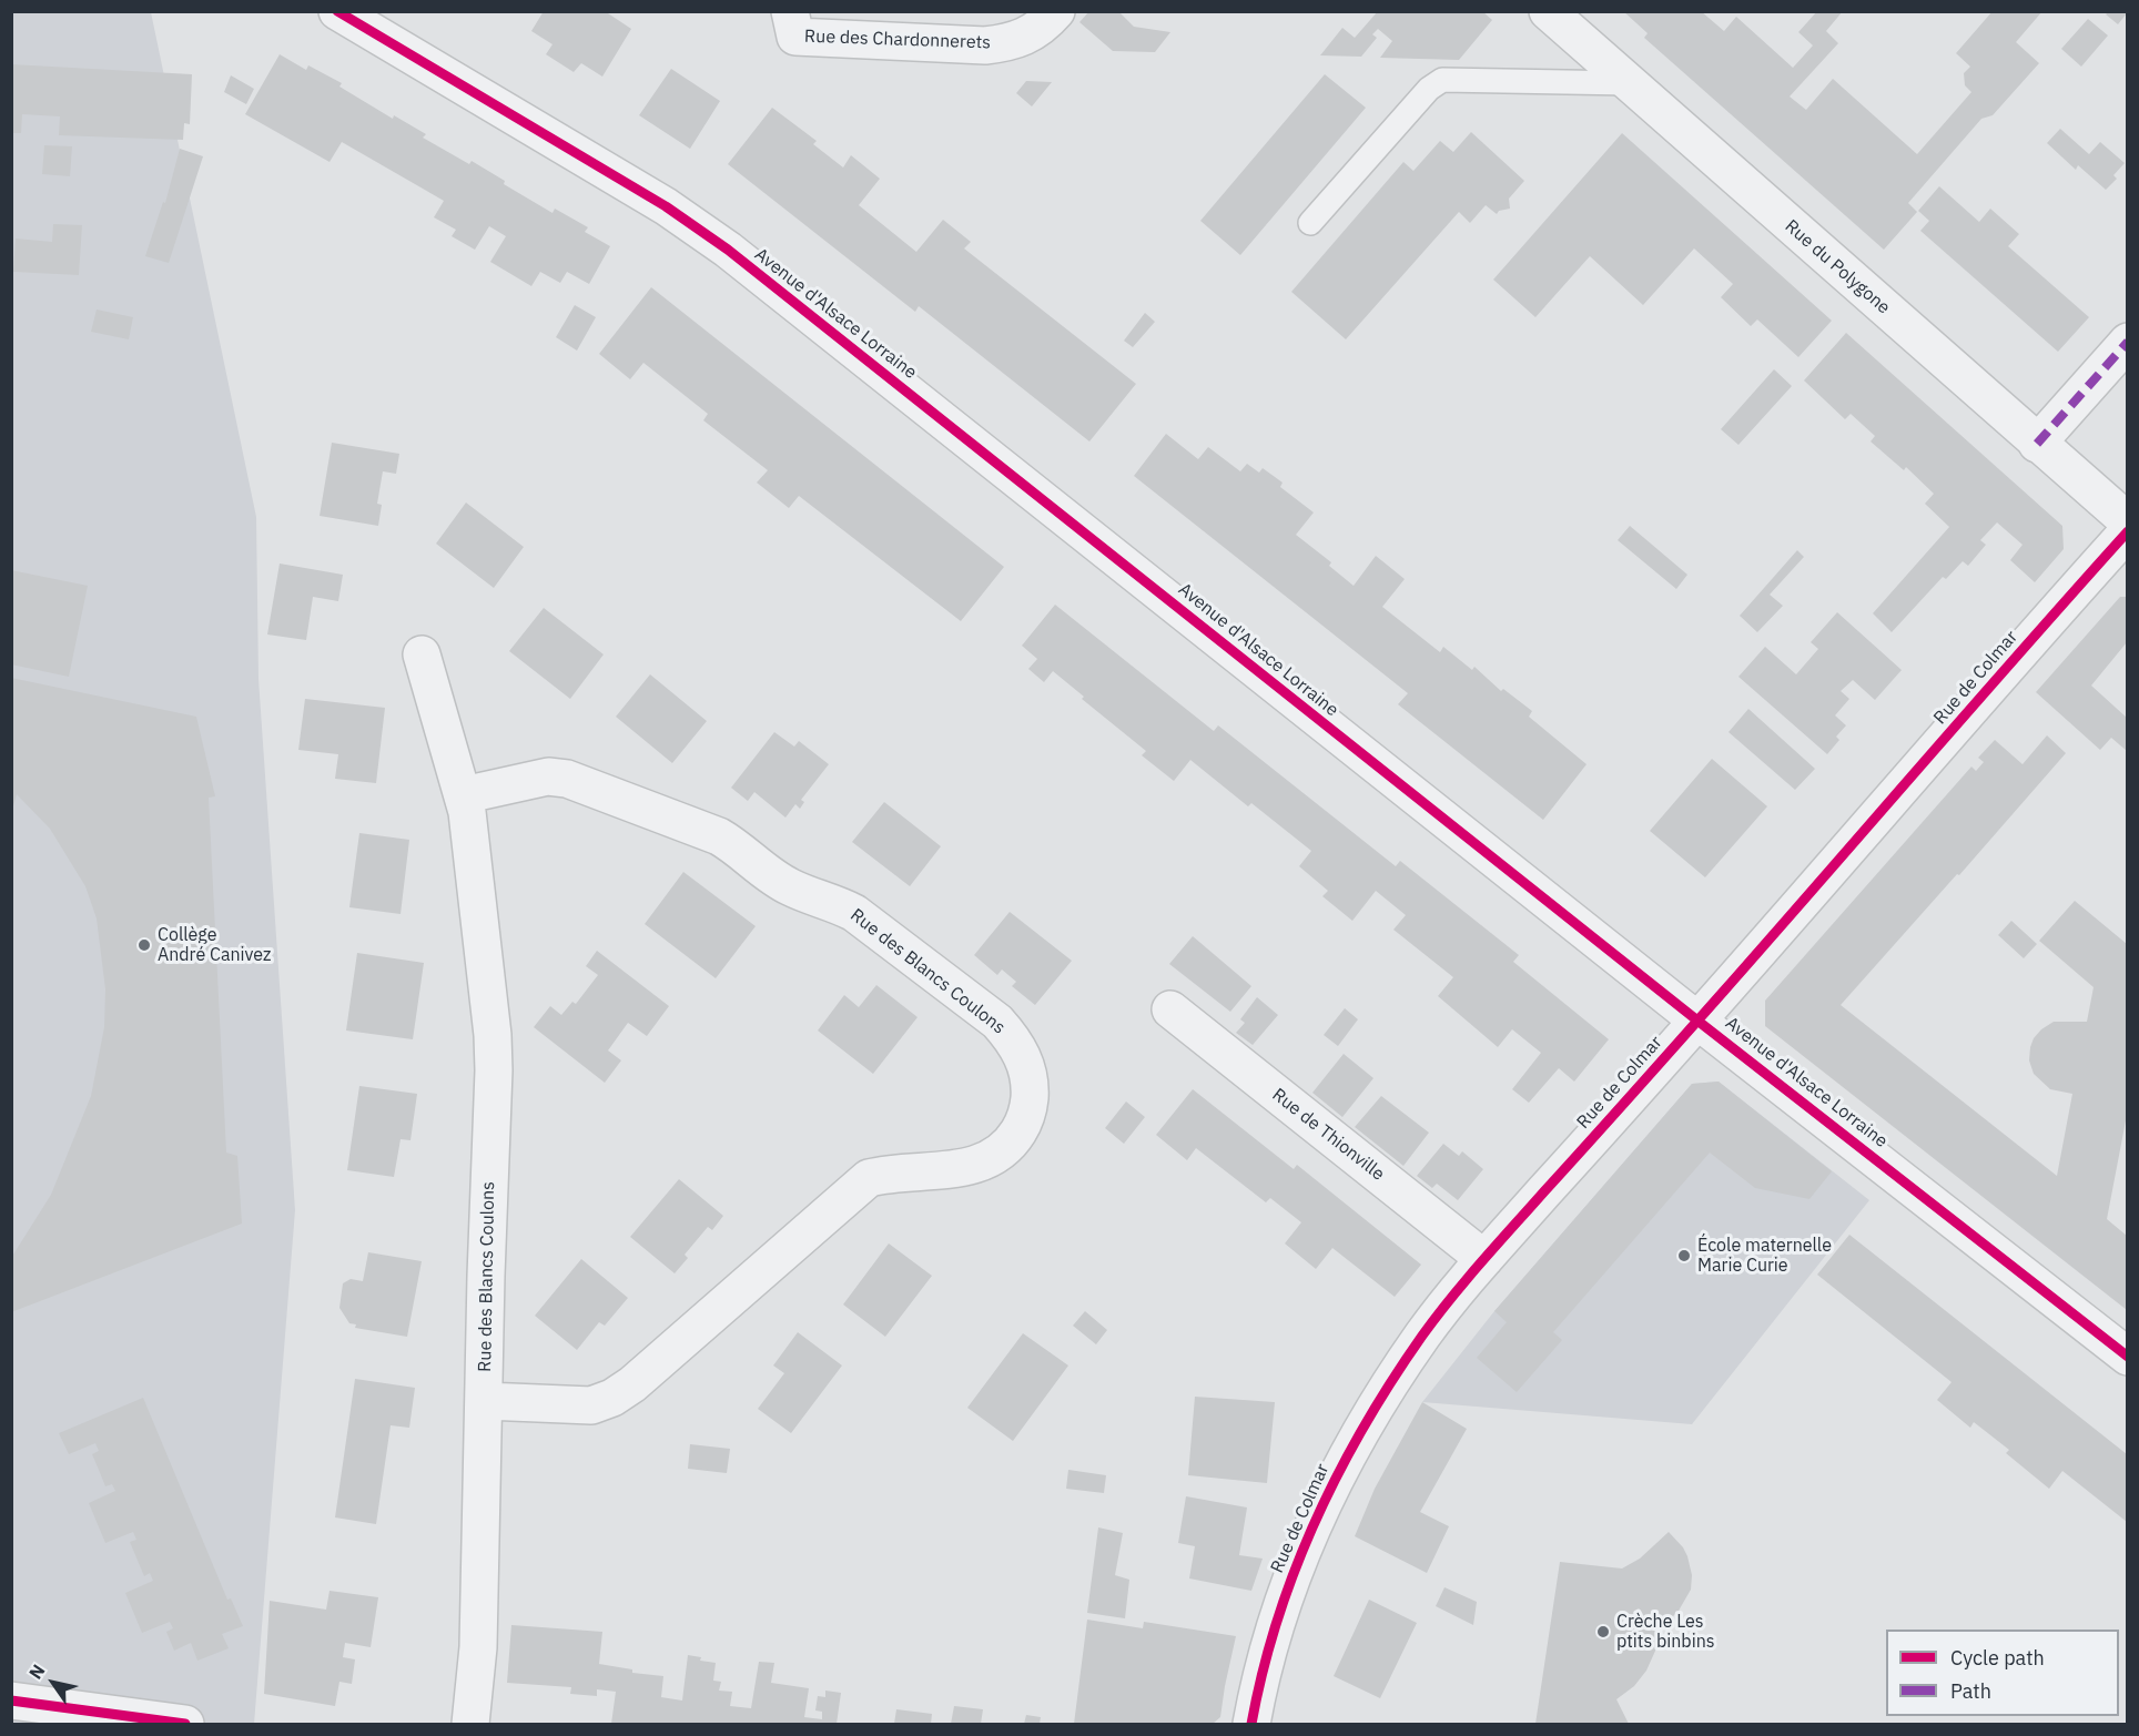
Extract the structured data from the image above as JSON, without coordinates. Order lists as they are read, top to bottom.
{
  "streets": {
    "street": [
      "Rue des Chardonnerets",
      "Rue du Polygone",
      "Avenue d'Alsace Lorraine",
      "Rue de Colmar",
      "Rue des Blancs Coulons",
      "Rue de Thionville"
    ]
  },
  "crossings": [
    ["Avenue d'Alsace Lorraine", "Rue de Colmar"],
    ["Rue de Colmar", "Rue de Thionville"]
  ],
  "places": ["Collège André Canivez", "École maternelle Marie Curie", "Crèche Les ptits binbins"],
  "legend": ["Cycle path", "Path"],
  "north": "top left"
}
